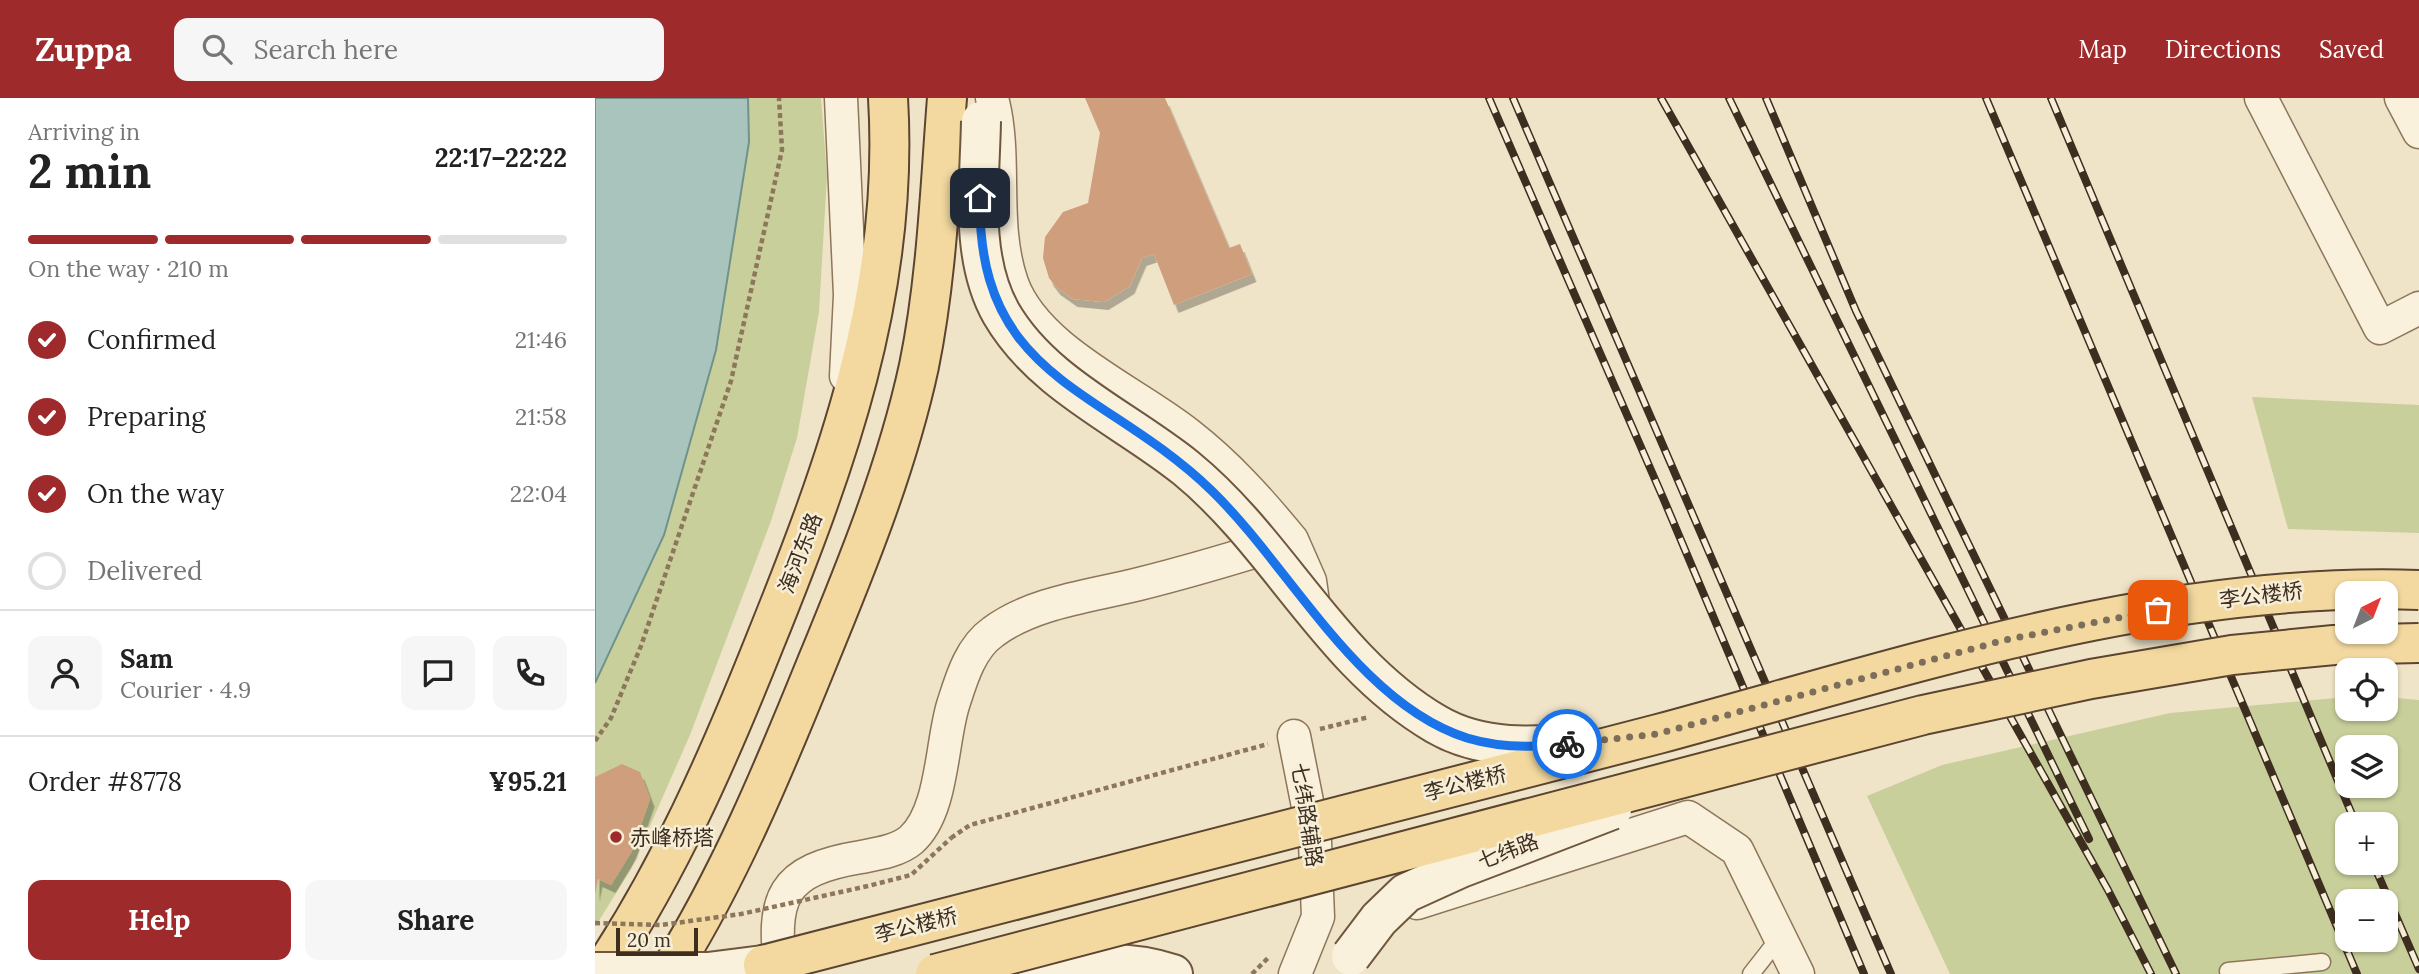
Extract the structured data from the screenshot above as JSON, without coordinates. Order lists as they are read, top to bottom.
{
  "streets": {
    "main road": ["海河东路", "李公楼桥", "七纬路"],
    "street": ["七纬路辅路"]
  },
  "places": ["赤峰桥塔"],
  "scale_bar": "20 m",
  "north": "top right",
  "page": {
    "header": "Zuppa",
    "search": "Search here",
    "nav": ["Map", "Directions", "Saved"],
    "heading": ["2 min", "Arriving in", "22:17–22:22"],
    "panel": [
      "Sam",
      "Courier · 4.9",
      "Order #8778",
      "¥95.21"
    ],
    "bar": "On the way · 210 m",
    "list": [
      ["Confirmed", "21:46"],
      ["Preparing", "21:58"],
      ["On the way", "22:04"],
      "Delivered"
    ],
    "map_buttons": ["+", "−"],
    "buttons": ["Help", "Share"],
    "scale": "20 m"
  }
}
